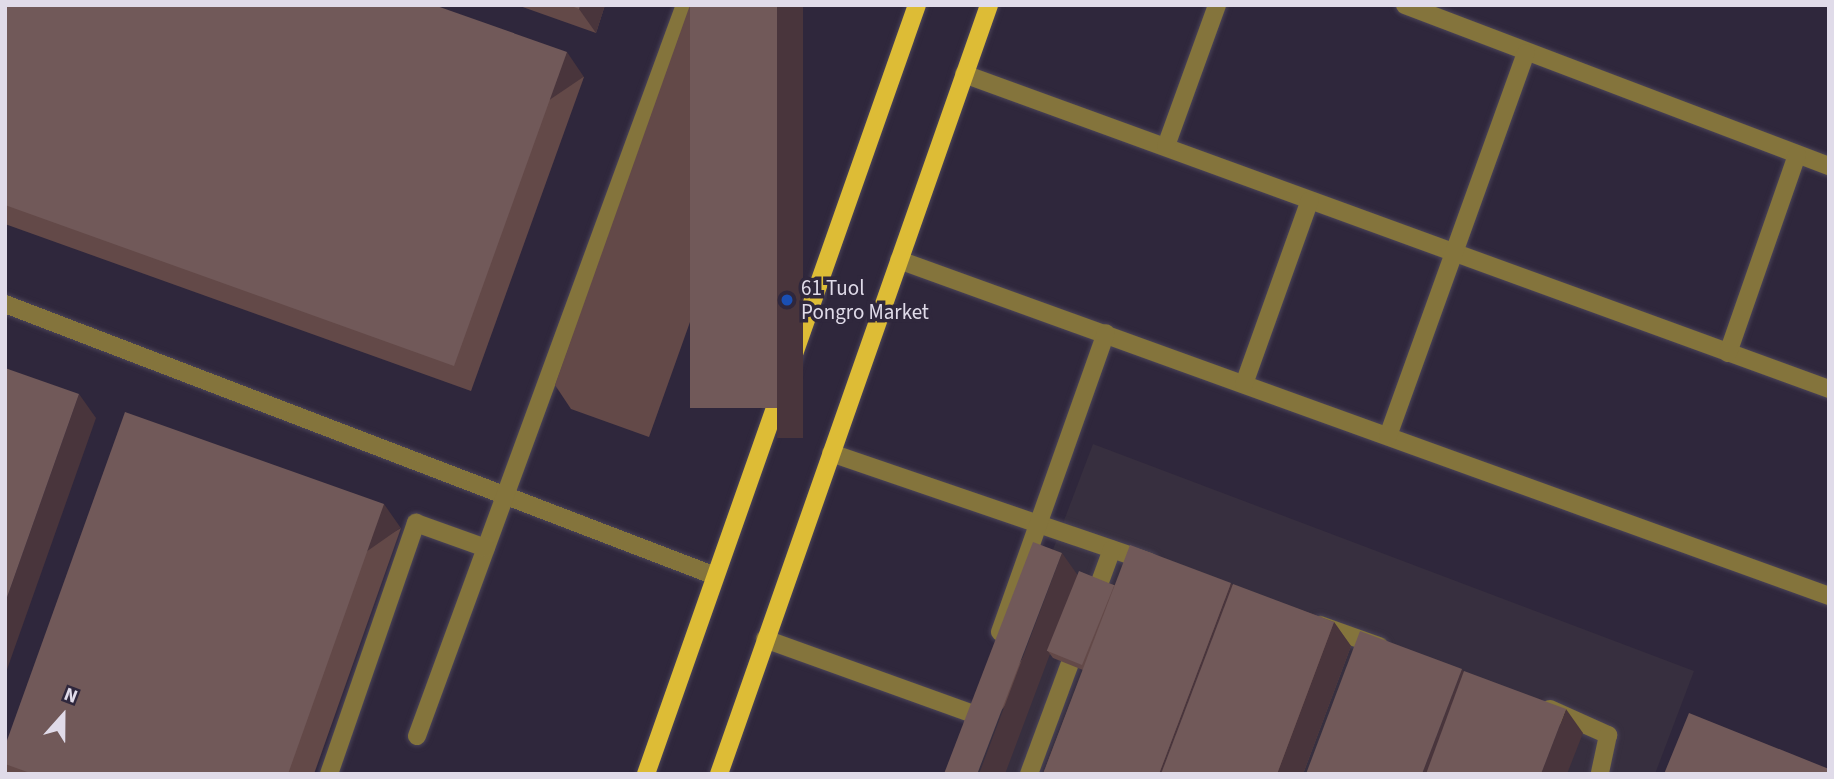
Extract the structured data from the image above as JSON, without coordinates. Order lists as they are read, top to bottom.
{
  "places": ["61 Tuol Pongro Market"],
  "north": "top"
}
